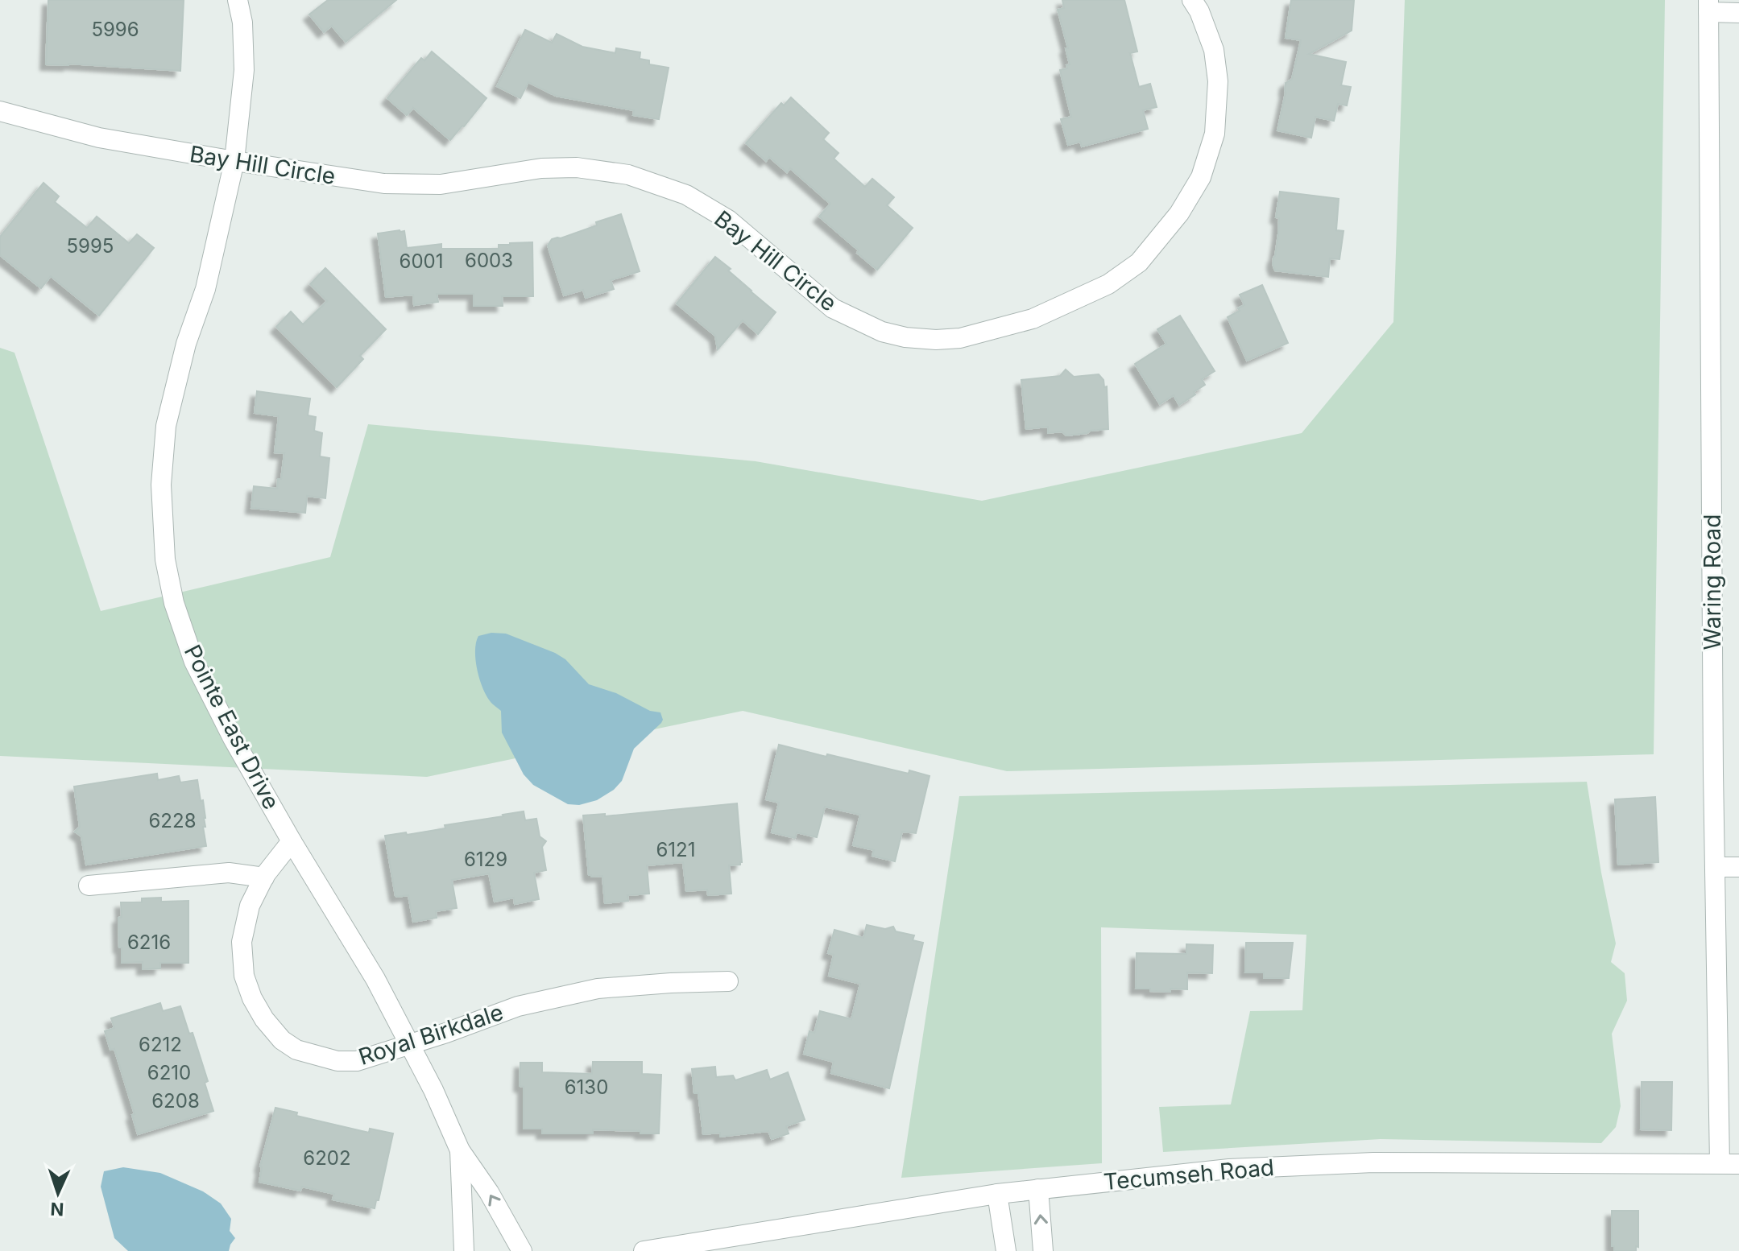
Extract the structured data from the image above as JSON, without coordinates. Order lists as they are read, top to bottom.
{
  "streets": {
    "street": [
      "Bay Hill Circle",
      "Waring Road",
      "Pointe East Drive",
      "Royal Birkdale",
      "Tecumseh Road"
    ]
  },
  "crossings": [
    ["Bay Hill Circle", "Pointe East Drive"],
    ["Waring Road", "Tecumseh Road"],
    ["Pointe East Drive", "Royal Birkdale"]
  ],
  "house_numbers": [
    "5996",
    "5995",
    "6003",
    "6001",
    "6228",
    "6121",
    "6129",
    "6216",
    "6212",
    "6210",
    "6130",
    "6208",
    "6202"
  ],
  "north": "bottom"
}
